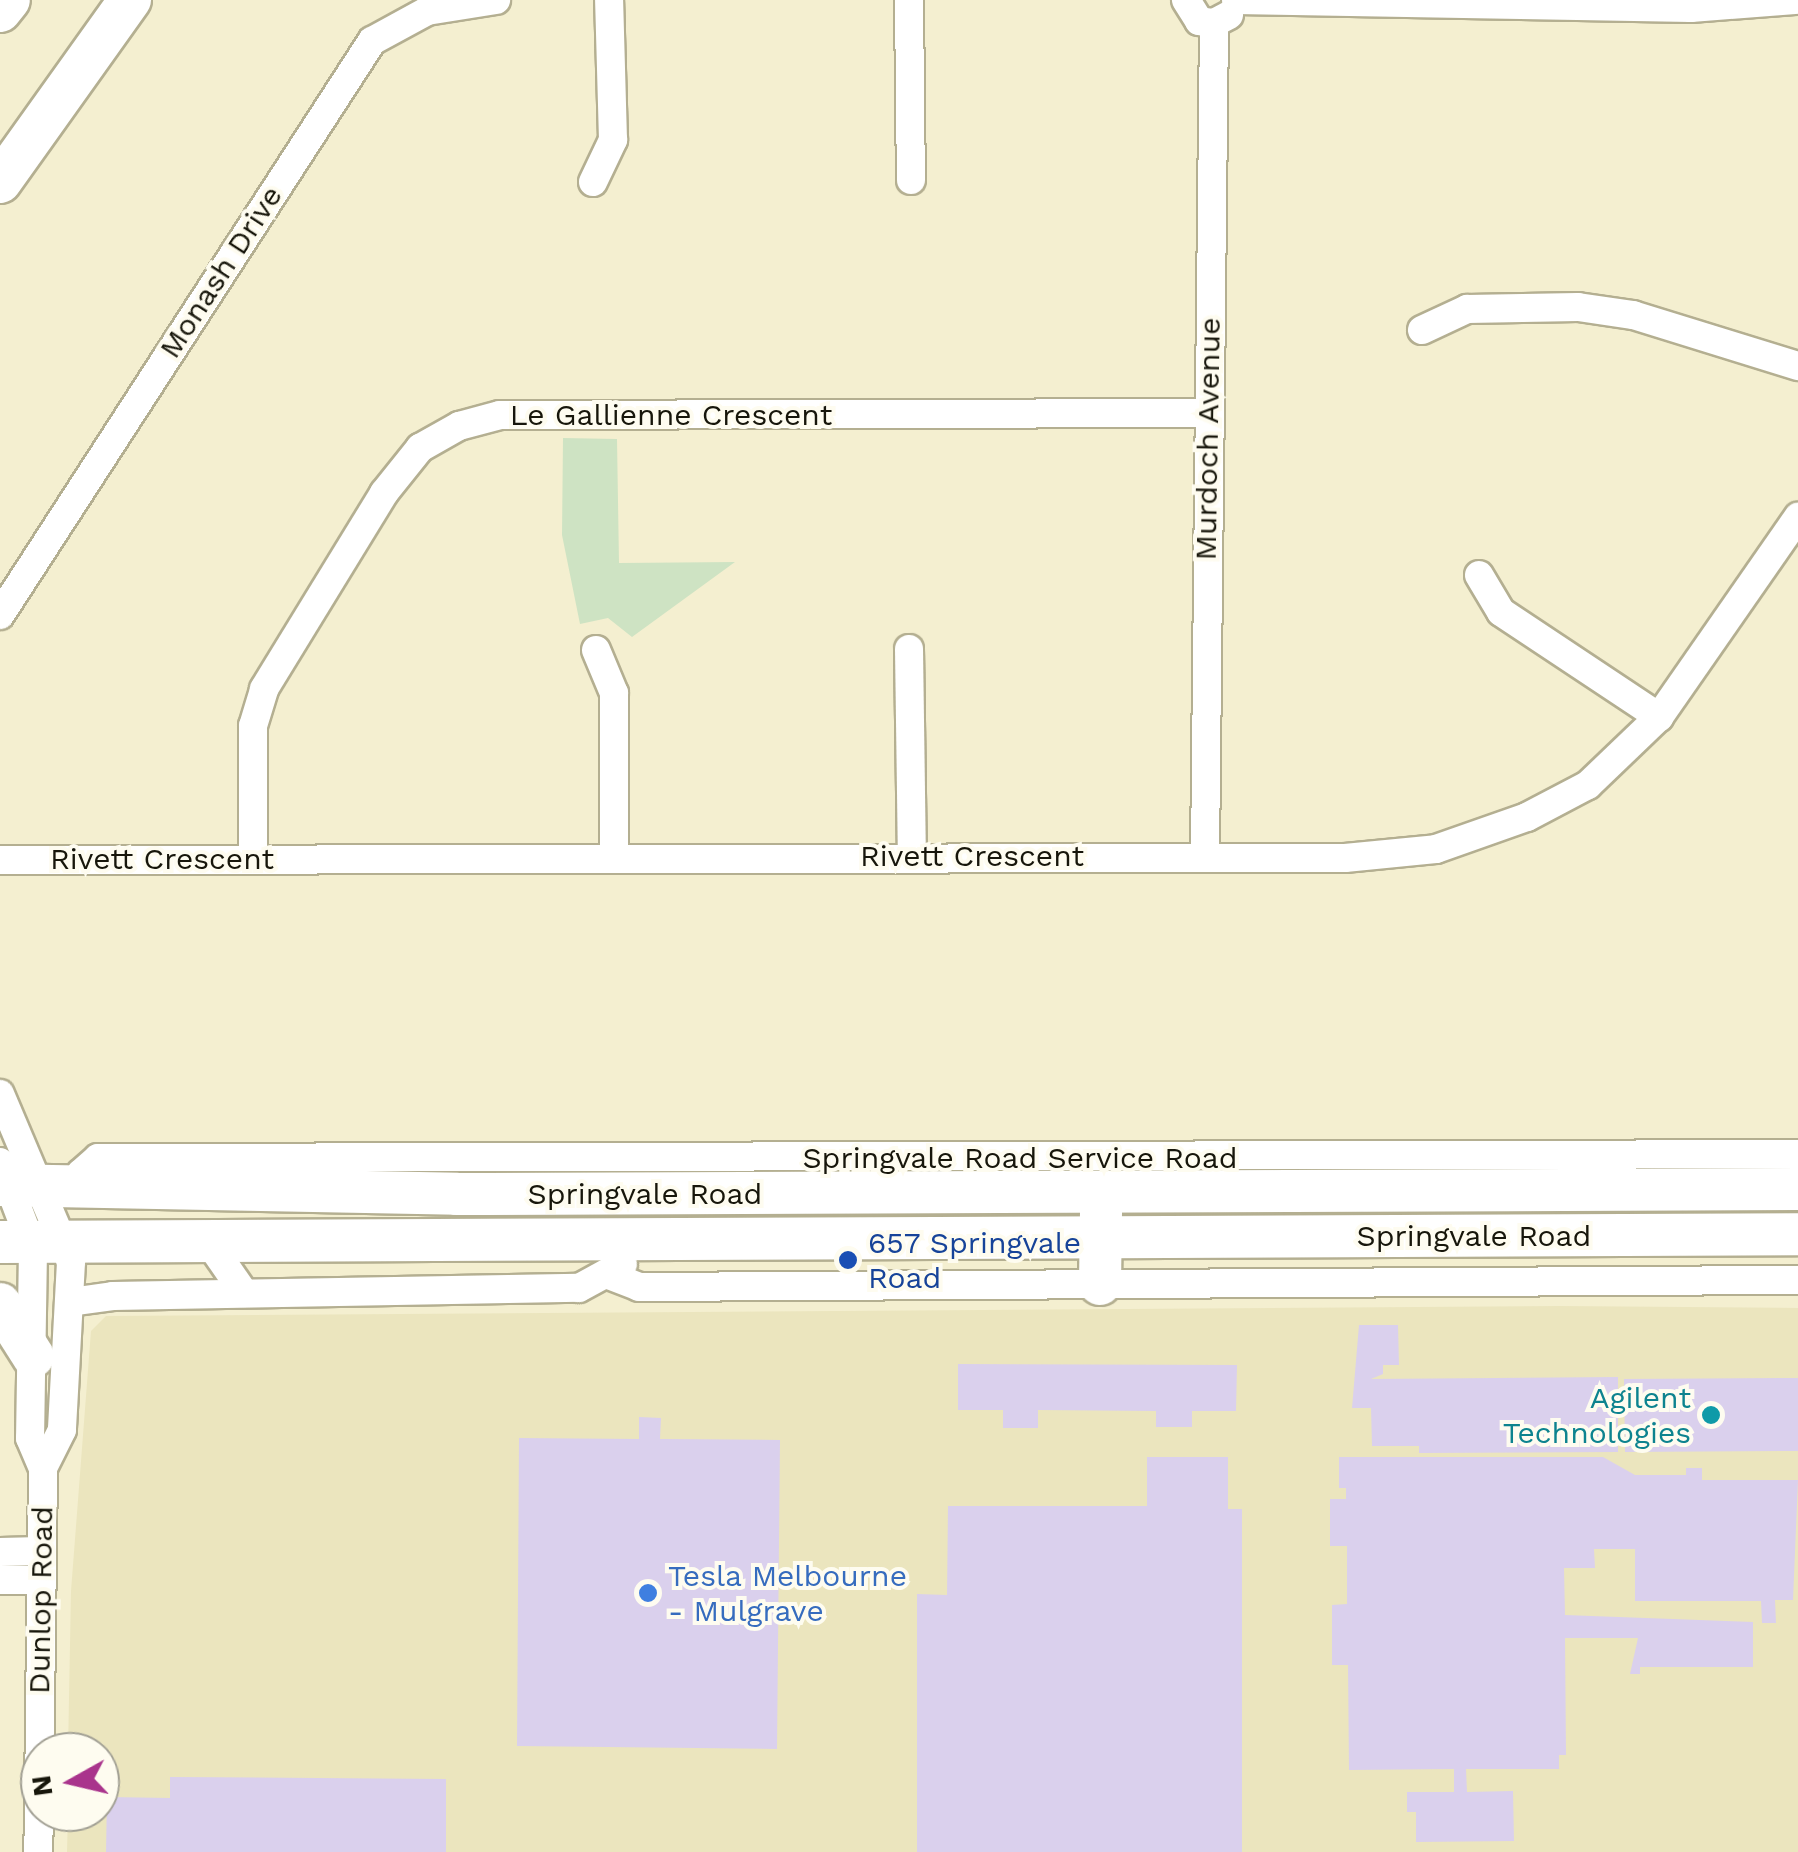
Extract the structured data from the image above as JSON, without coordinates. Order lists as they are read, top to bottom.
{
  "streets": {
    "highway": ["Springvale Road"],
    "street": [
      "Monash Drive",
      "Le Gallienne Crescent",
      "Murdoch Avenue",
      "Rivett Crescent",
      "Springvale Road Service Road",
      "Dunlop Road"
    ]
  },
  "crossings": [
    ["Le Gallienne Crescent", "Murdoch Avenue"],
    ["Le Gallienne Crescent", "Rivett Crescent"],
    ["Murdoch Avenue", "Rivett Crescent"],
    ["Springvale Road Service Road", "Springvale Road"],
    ["Springvale Road", "Dunlop Road"]
  ],
  "places": ["657 Springvale Road", "Agilent Technologies", "Tesla Melbourne - Mulgrave"],
  "north": "left"
}
